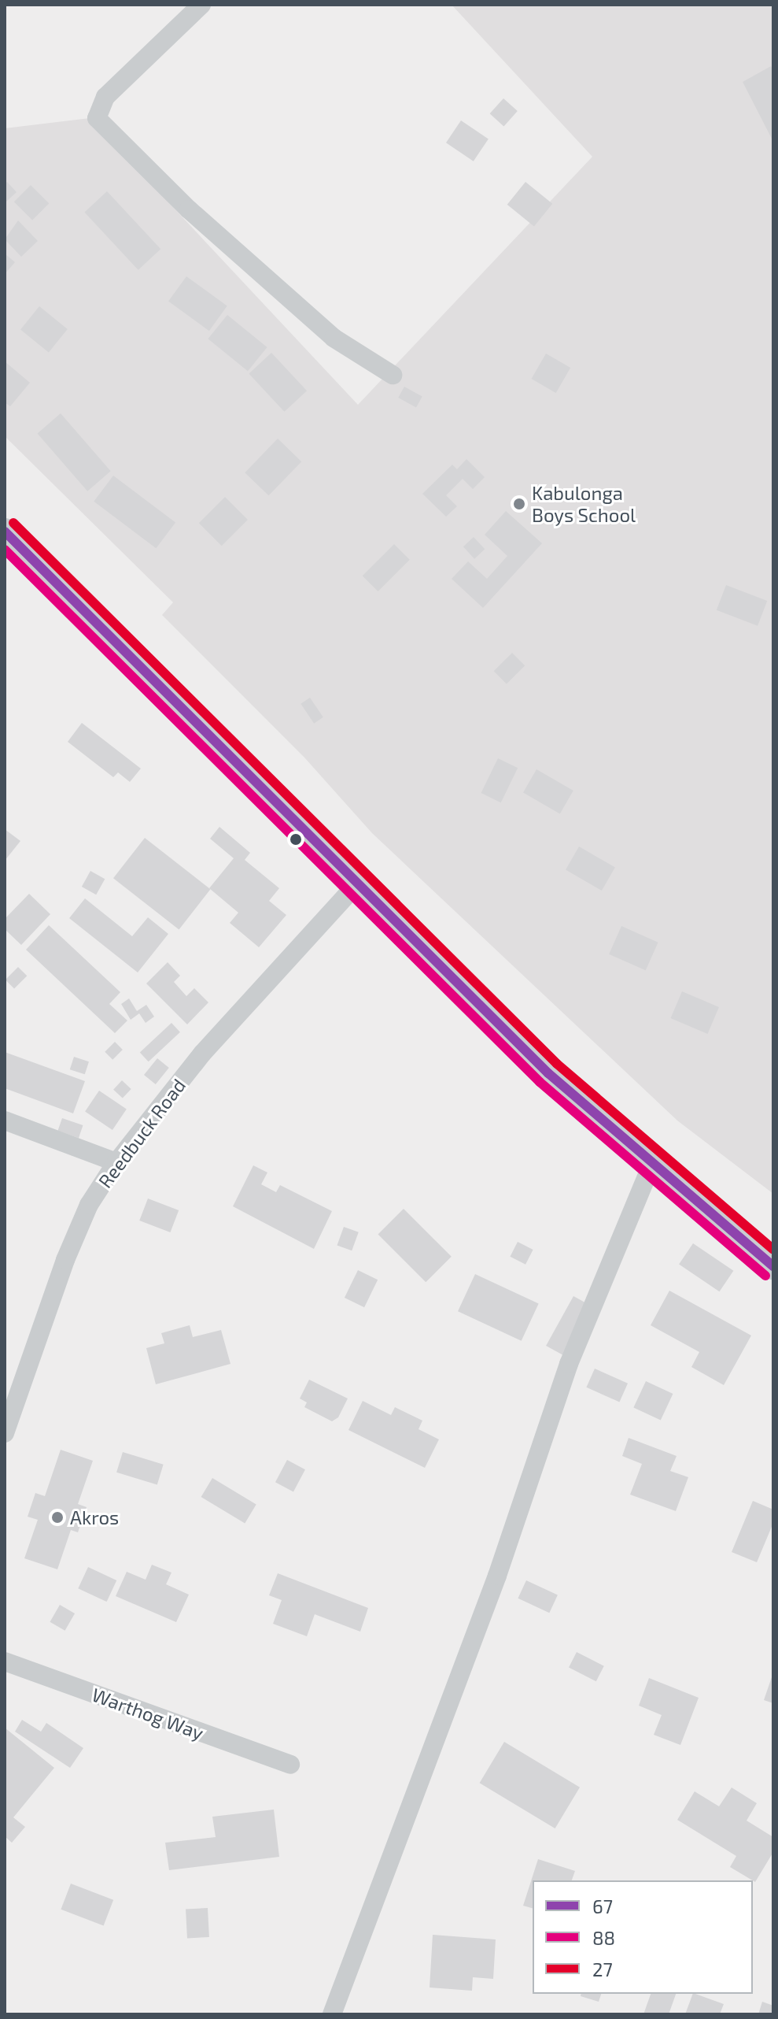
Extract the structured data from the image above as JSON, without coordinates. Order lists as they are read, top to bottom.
{
  "streets": {
    "street": ["Reedbuck Road", "Warthog Way"]
  },
  "places": ["Kabulonga Boys School", "Akros"],
  "lines": ["transit line 27", "transit line 67", "transit line 88"],
  "legend": ["67", "88", "27"]
}
